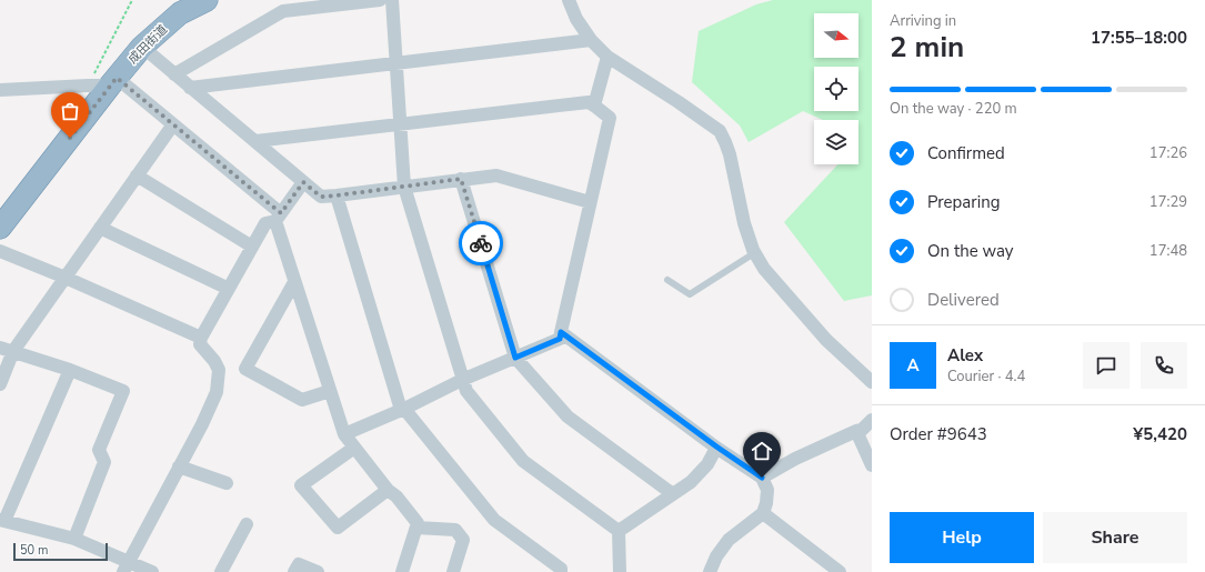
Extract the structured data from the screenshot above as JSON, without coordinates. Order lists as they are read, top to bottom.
{
  "streets": {
    "highway": ["成田街道"]
  },
  "scale_bar": "50 m",
  "north": "right",
  "page": {
    "heading": ["2 min", "Arriving in", "17:55–18:00"],
    "panel": [
      "Alex",
      "Courier · 4.4",
      "Order #9643",
      "¥5,420"
    ],
    "bar": "On the way · 220 m",
    "list": [
      ["Confirmed", "17:26"],
      ["Preparing", "17:29"],
      ["On the way", "17:48"],
      "Delivered"
    ],
    "round": "A",
    "buttons": ["Help", "Share"],
    "scale": "50 m"
  }
}
